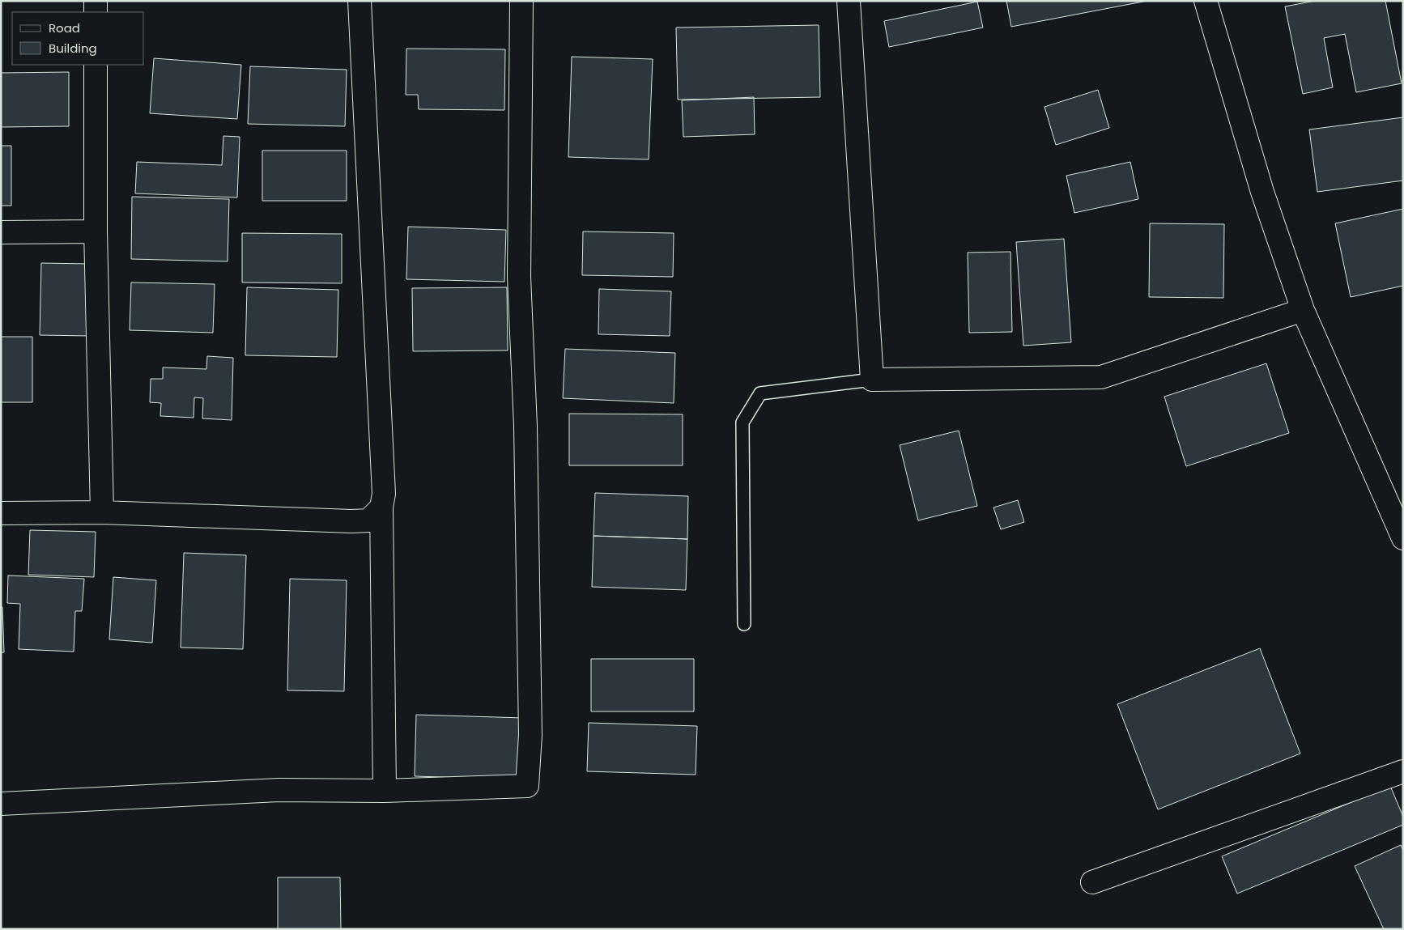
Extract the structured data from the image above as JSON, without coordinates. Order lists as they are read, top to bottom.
{
  "legend": ["Road", "Building"]
}
